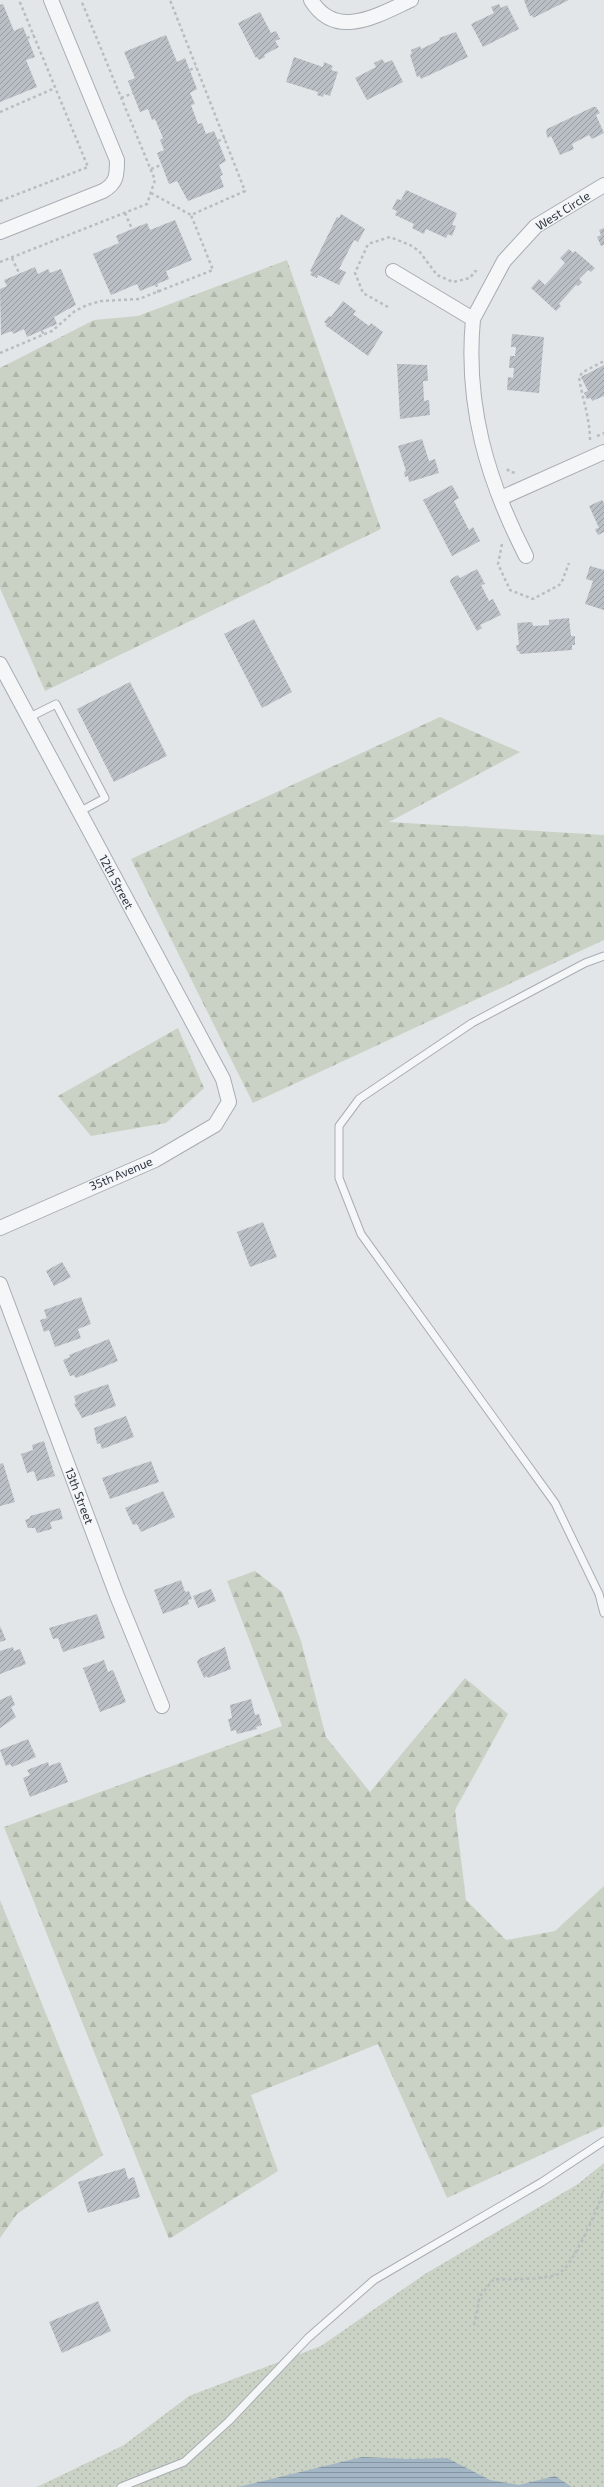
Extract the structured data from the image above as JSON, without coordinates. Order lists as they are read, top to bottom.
{
  "streets": {
    "street": [
      "West Circle",
      "12th Street",
      "35th Avenue",
      "13th Street"
    ]
  },
  "crossings": [
    ["12th Street", "35th Avenue"]
  ]
}
